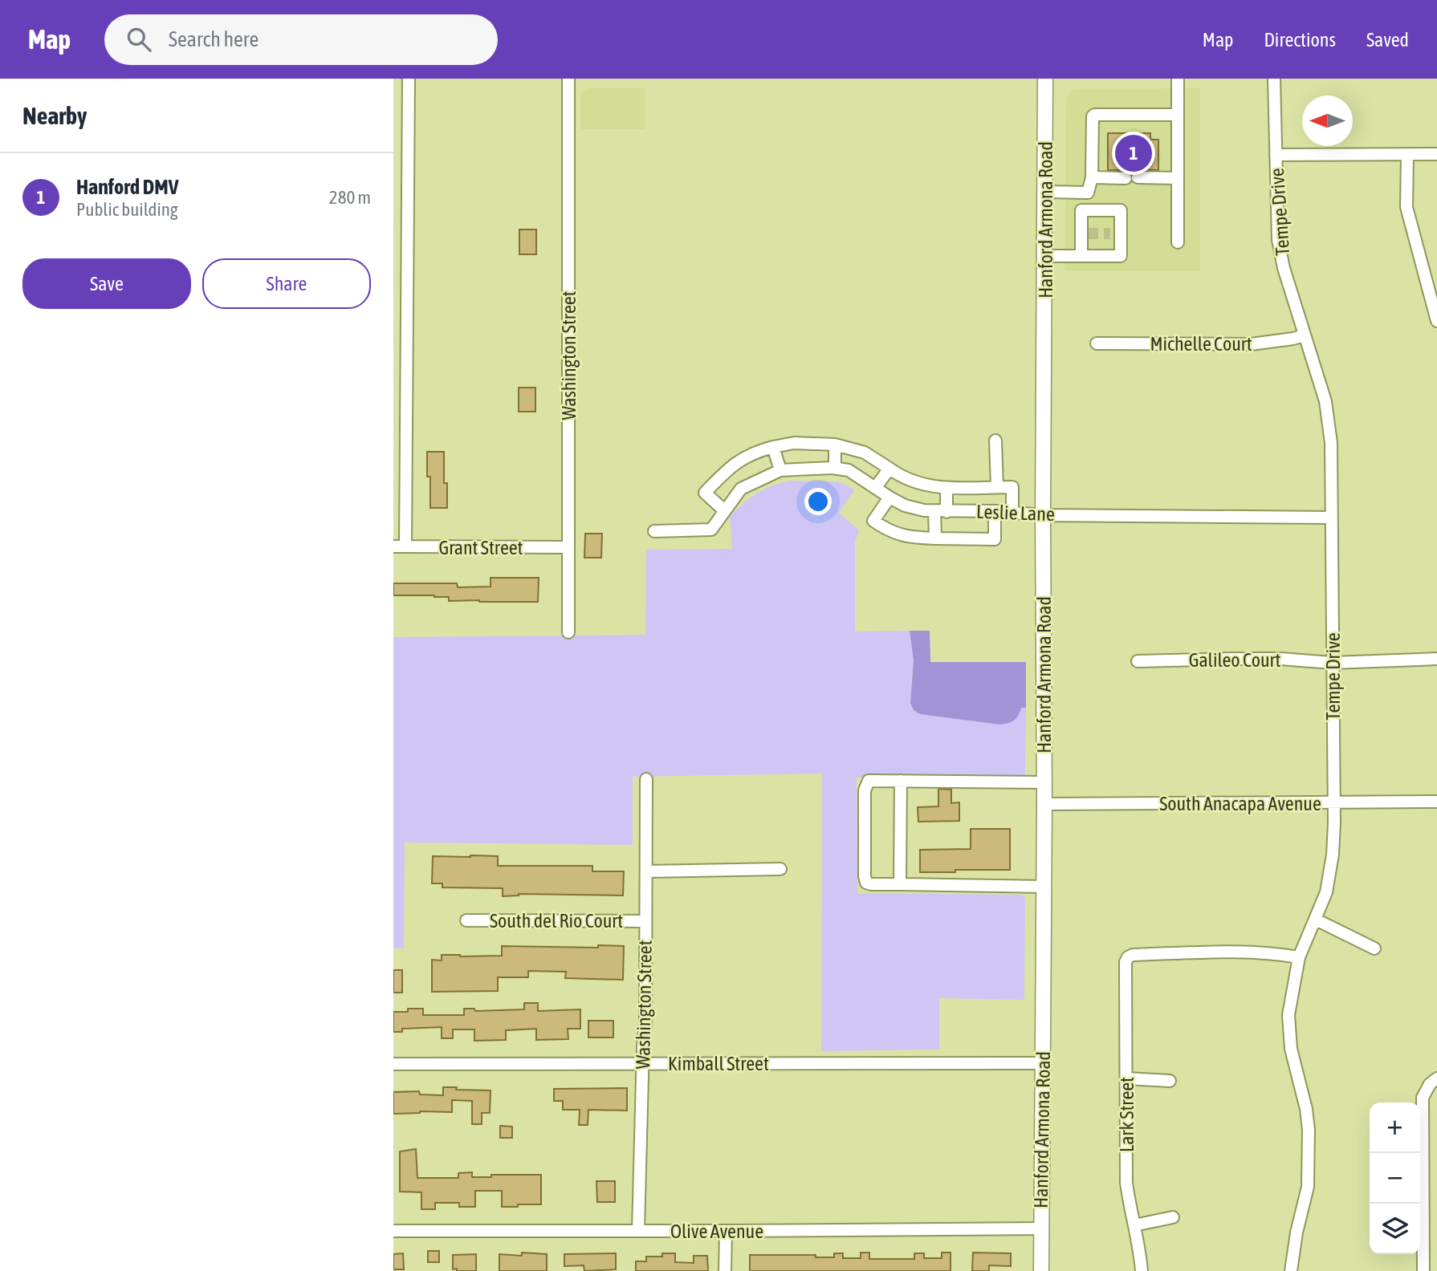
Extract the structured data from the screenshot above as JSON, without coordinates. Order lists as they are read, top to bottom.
{
  "streets": {
    "main road": ["Hanford Armona Road"],
    "street": [
      "Tempe Drive",
      "Michelle Court",
      "Washington Street",
      "Leslie Lane",
      "Grant Street",
      "Galileo Court",
      "South Anacapa Avenue",
      "South del Rio Court",
      "Kimball Street",
      "Lark Street",
      "Olive Avenue"
    ]
  },
  "crossings": [
    ["Tempe Drive", "Michelle Court"],
    ["Tempe Drive", "Leslie Lane"],
    ["Tempe Drive", "Galileo Court"],
    ["Tempe Drive", "South Anacapa Avenue"],
    ["Tempe Drive", "Lark Street"],
    ["Hanford Armona Road", "Leslie Lane"],
    ["Hanford Armona Road", "South Anacapa Avenue"],
    ["Hanford Armona Road", "Kimball Street"],
    ["Hanford Armona Road", "Olive Avenue"],
    ["Washington Street", "Grant Street"],
    ["Washington Street", "South del Rio Court"],
    ["Washington Street", "Kimball Street"],
    ["Washington Street", "Olive Avenue"]
  ],
  "north": "left",
  "page": {
    "header": "Map",
    "search": "Search here",
    "nav": ["Map", "Directions", "Saved"],
    "heading": "Nearby",
    "pins": "1",
    "list": [
      {
        "mark": "1",
        "name": "Hanford DMV",
        "note": "Public building",
        "value": "280 m"
      }
    ],
    "buttons": ["Save", "Share"],
    "map_buttons": ["+", "−"]
  }
}
